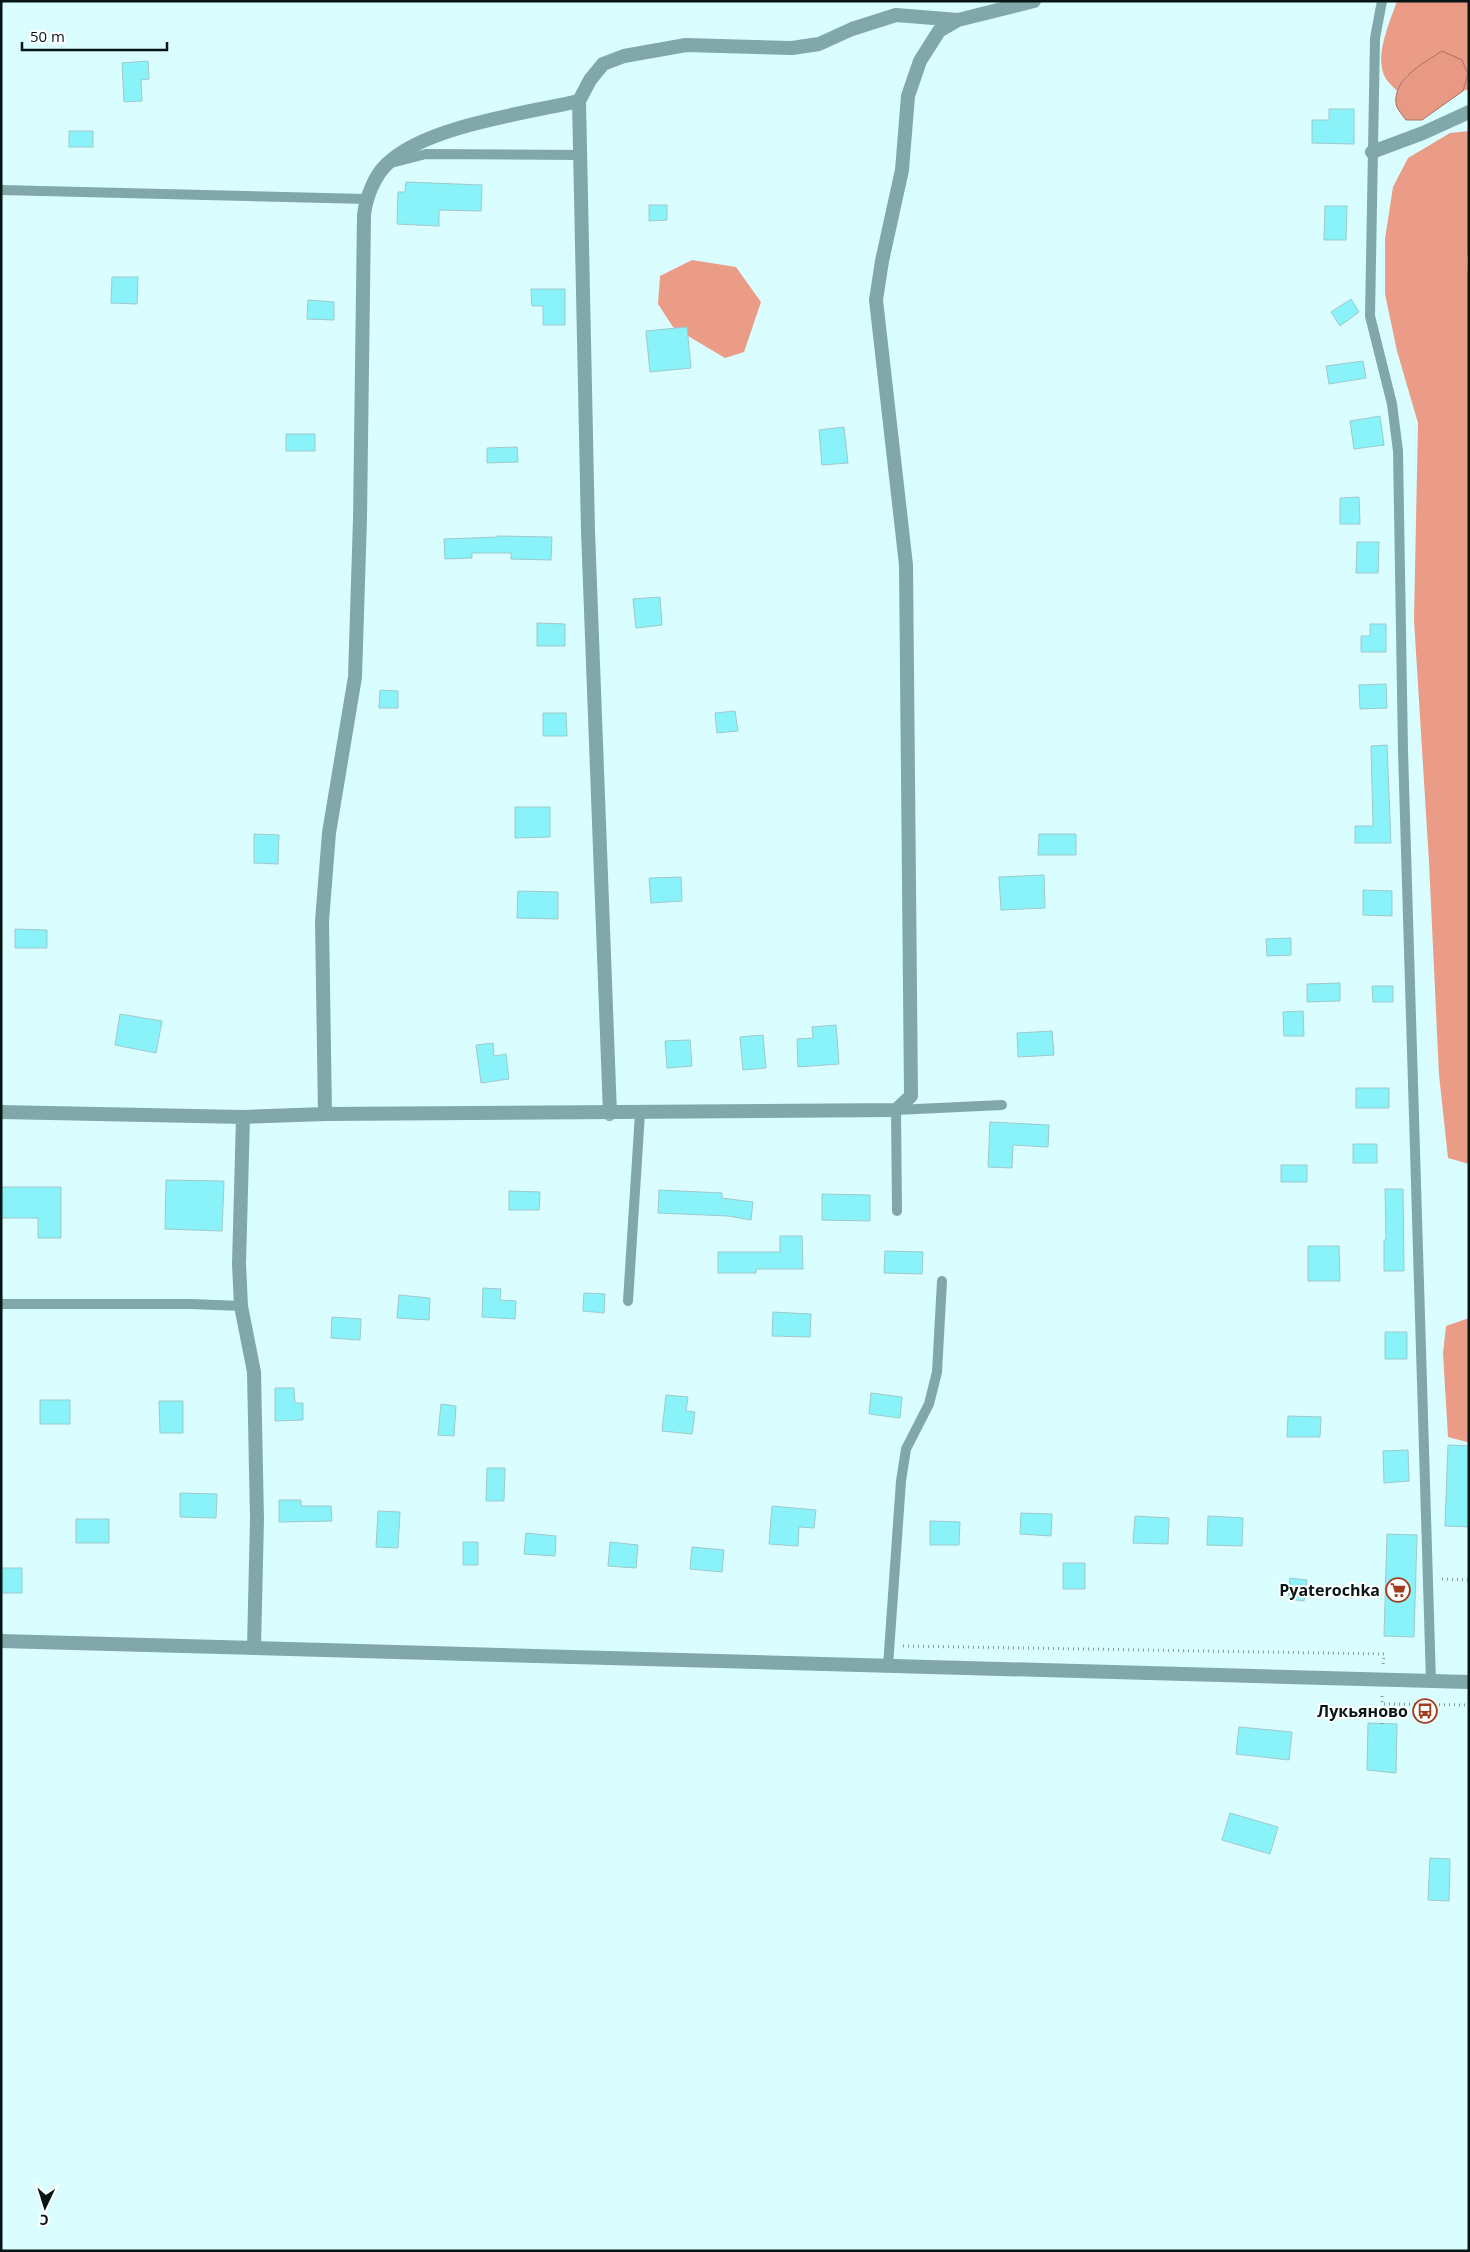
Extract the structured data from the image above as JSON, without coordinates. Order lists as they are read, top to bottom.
{
  "places": {
    "supermarket": ["Pyaterochka"],
    "bus stop": ["Лукьяново"]
  },
  "scale_bar": "50 m",
  "north": "bottom"
}
